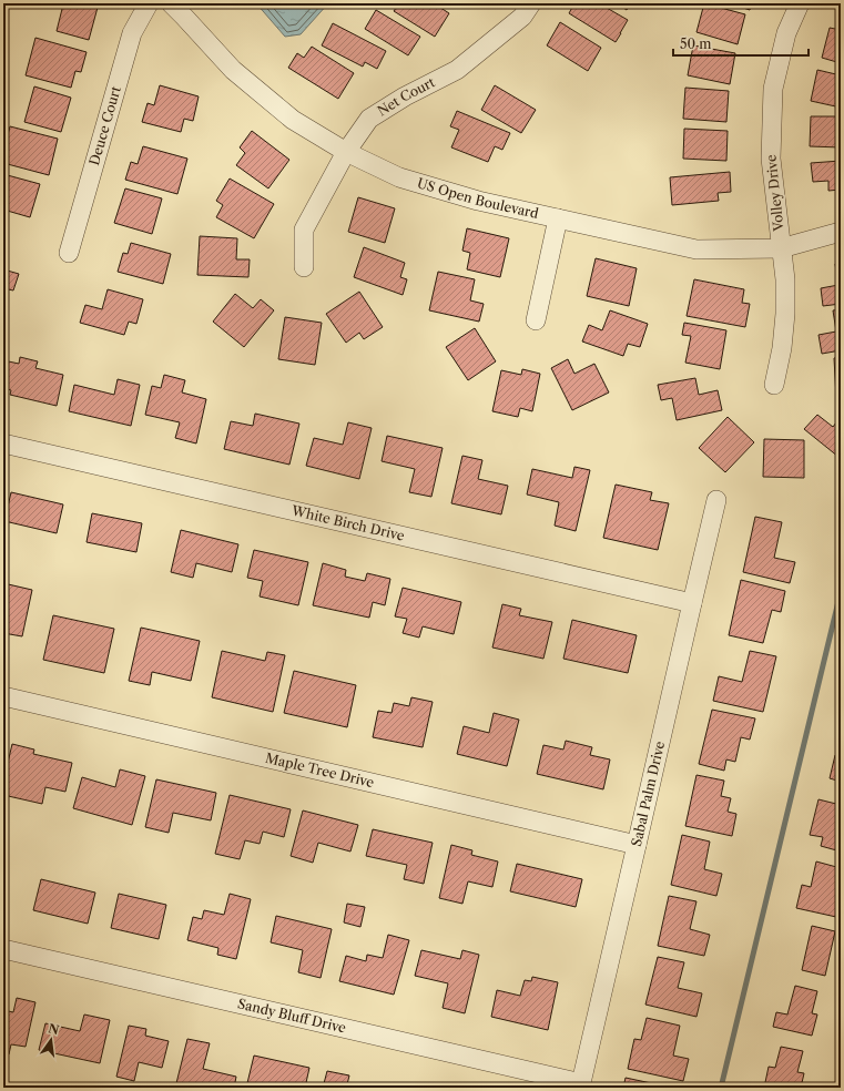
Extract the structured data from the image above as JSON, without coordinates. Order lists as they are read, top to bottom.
{
  "streets": {
    "street": [
      "Net Court",
      "Deuce Court",
      "Volley Drive",
      "US Open Boulevard",
      "White Birch Drive",
      "Maple Tree Drive",
      "Sabal Palm Drive",
      "Sandy Bluff Drive"
    ]
  },
  "crossings": [
    ["Net Court", "US Open Boulevard"],
    ["Volley Drive", "US Open Boulevard"],
    ["White Birch Drive", "Sabal Palm Drive"],
    ["Maple Tree Drive", "Sabal Palm Drive"],
    ["Sabal Palm Drive", "Sandy Bluff Drive"]
  ],
  "scale_bar": "50 m",
  "north": "top"
}
